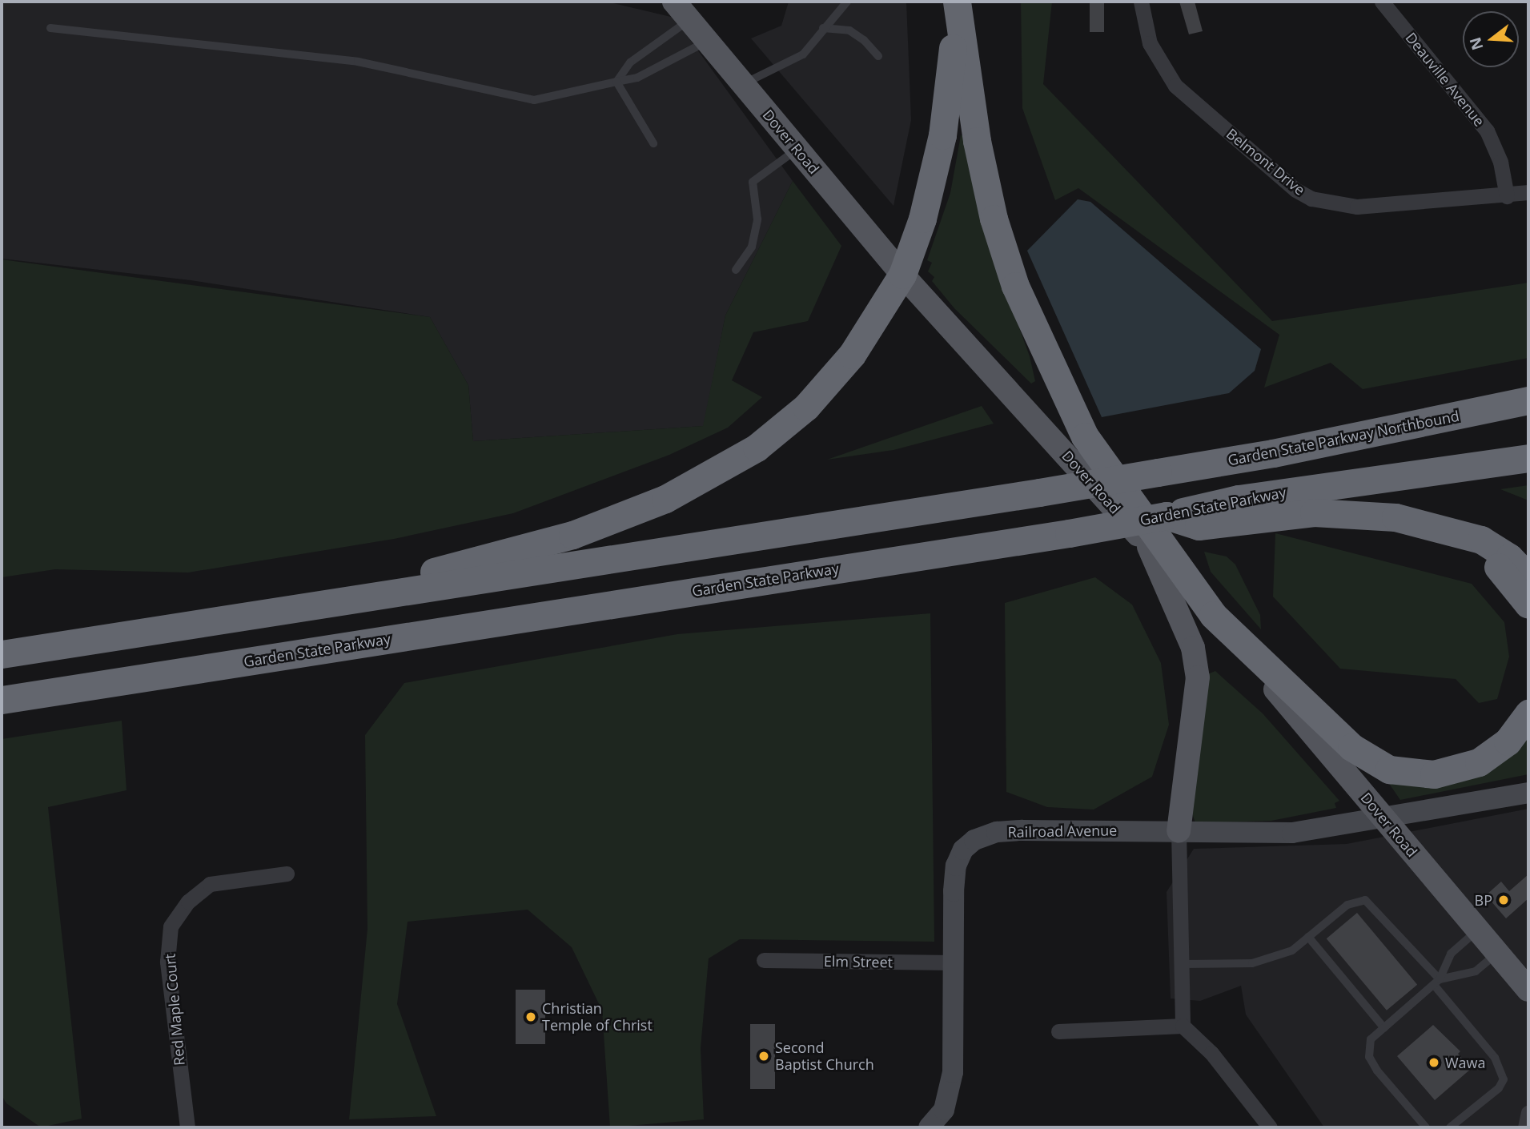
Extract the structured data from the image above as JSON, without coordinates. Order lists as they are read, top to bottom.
{
  "streets": {
    "highway": ["Garden State Parkway Northbound", "Garden State Parkway"],
    "main road": ["Dover Road"],
    "street": [
      "Deauville Avenue",
      "Belmont Drive",
      "Railroad Avenue",
      "Elm Street",
      "Red Maple Court"
    ]
  },
  "crossings": [
    ["Deauville Avenue", "Belmont Drive"],
    ["Dover Road", "Railroad Avenue"],
    ["Railroad Avenue", "Elm Street"]
  ],
  "places": [
    "BP",
    "Christian Temple of Christ",
    "Second Baptist Church",
    "Wawa"
  ],
  "north": "left"
}
